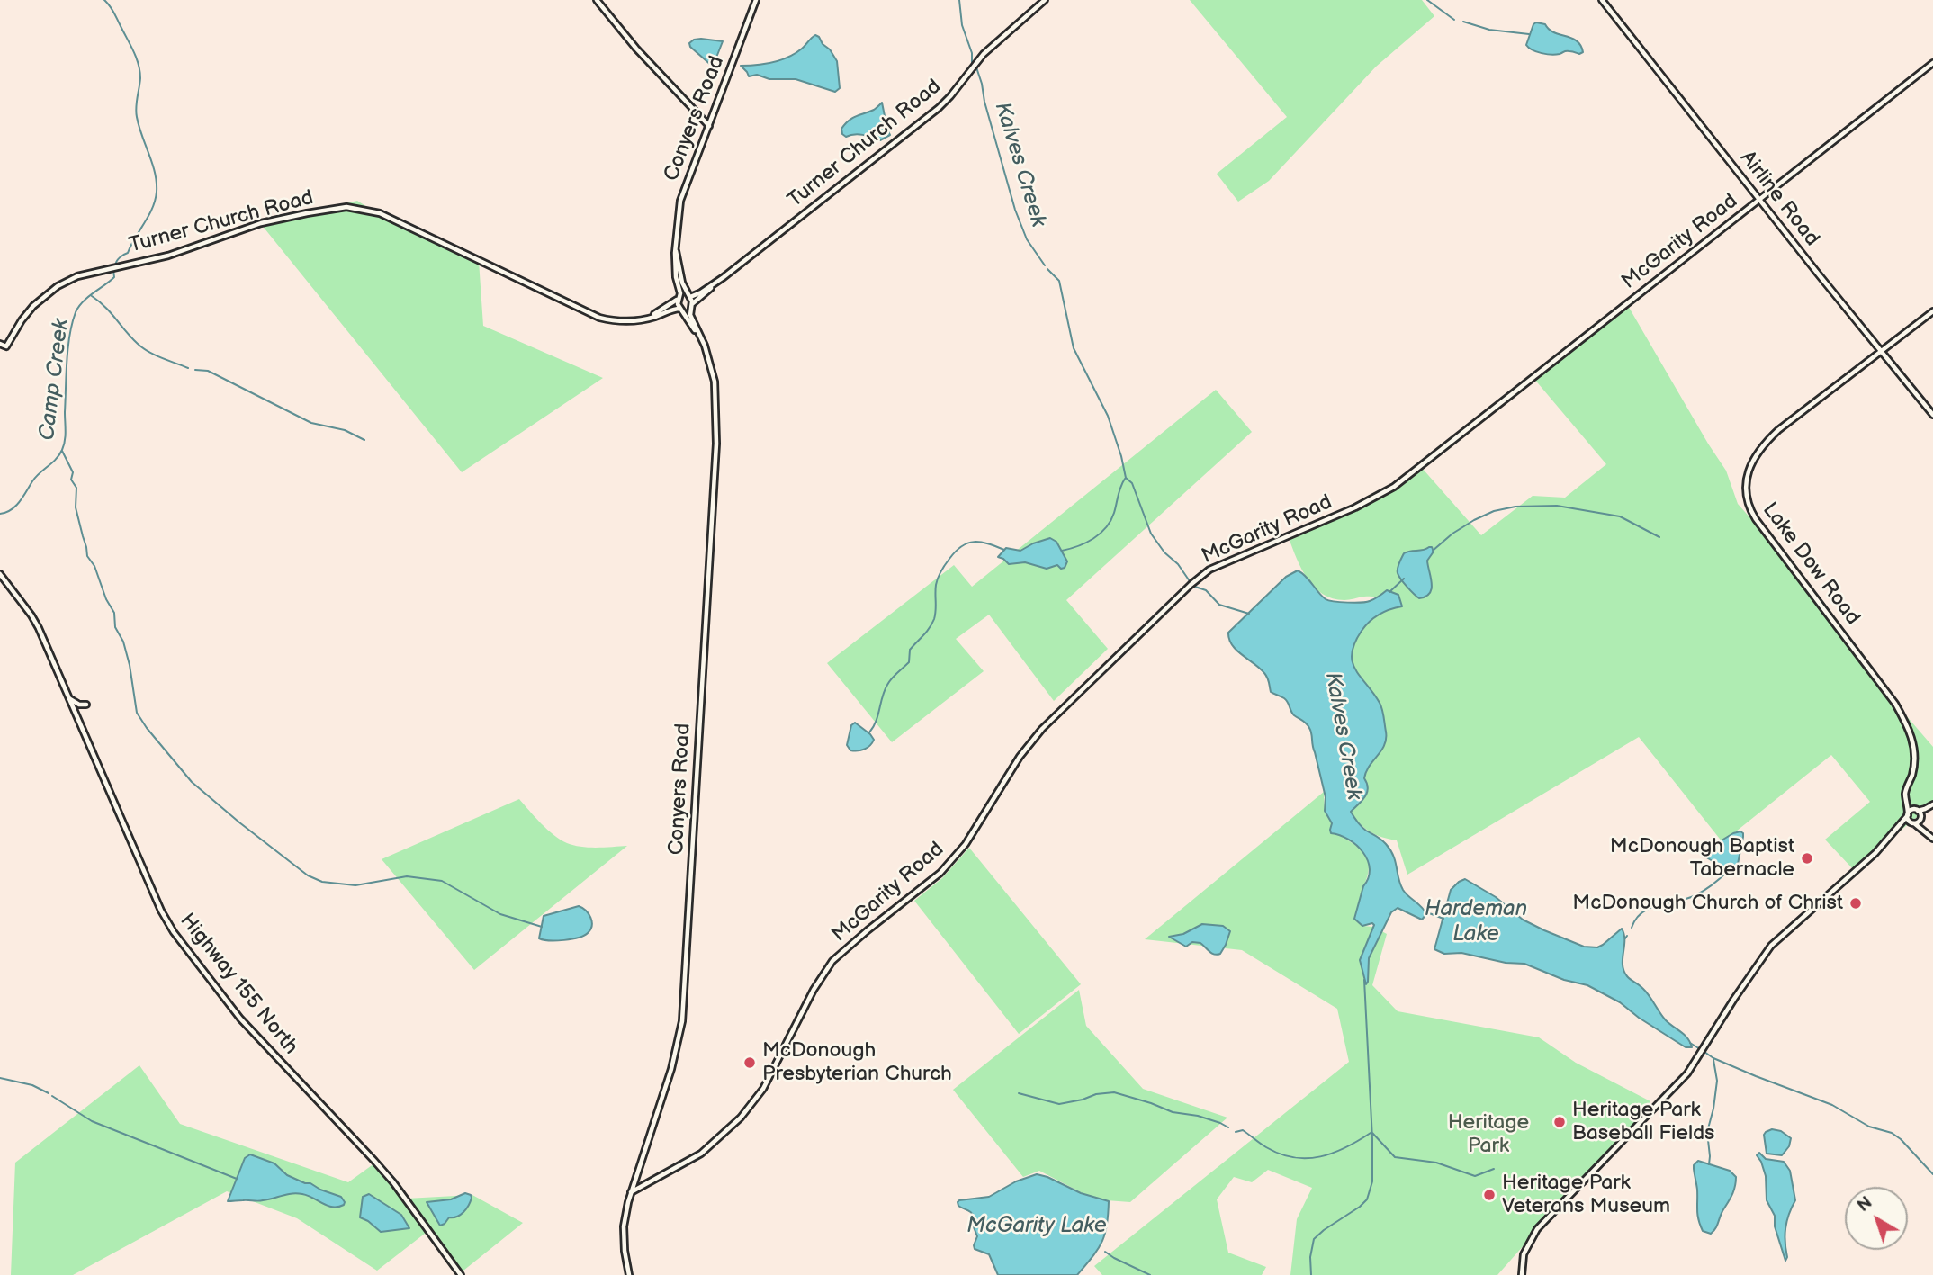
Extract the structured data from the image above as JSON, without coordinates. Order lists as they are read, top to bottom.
{
  "streets": {
    "street": [
      "Conyers Road",
      "Turner Church Road",
      "Airline Road",
      "McGarity Road",
      "Lake Dow Road",
      "Highway 155 North"
    ]
  },
  "crossings": [
    ["Conyers Road", "Turner Church Road"],
    ["Conyers Road", "McGarity Road"],
    ["Airline Road", "McGarity Road"],
    ["Airline Road", "Lake Dow Road"]
  ],
  "water": [
    "Kalves Creek",
    "Camp Creek",
    "Hardeman Lake",
    "McGarity Lake"
  ],
  "parks": ["Heritage Park"],
  "places": [
    "McDonough Baptist Tabernacle",
    "McDonough Church of Christ",
    "McDonough Presbyterian Church",
    "Heritage Park Baseball Fields",
    "Heritage Park Veterans Museum"
  ],
  "north": "top left"
}
